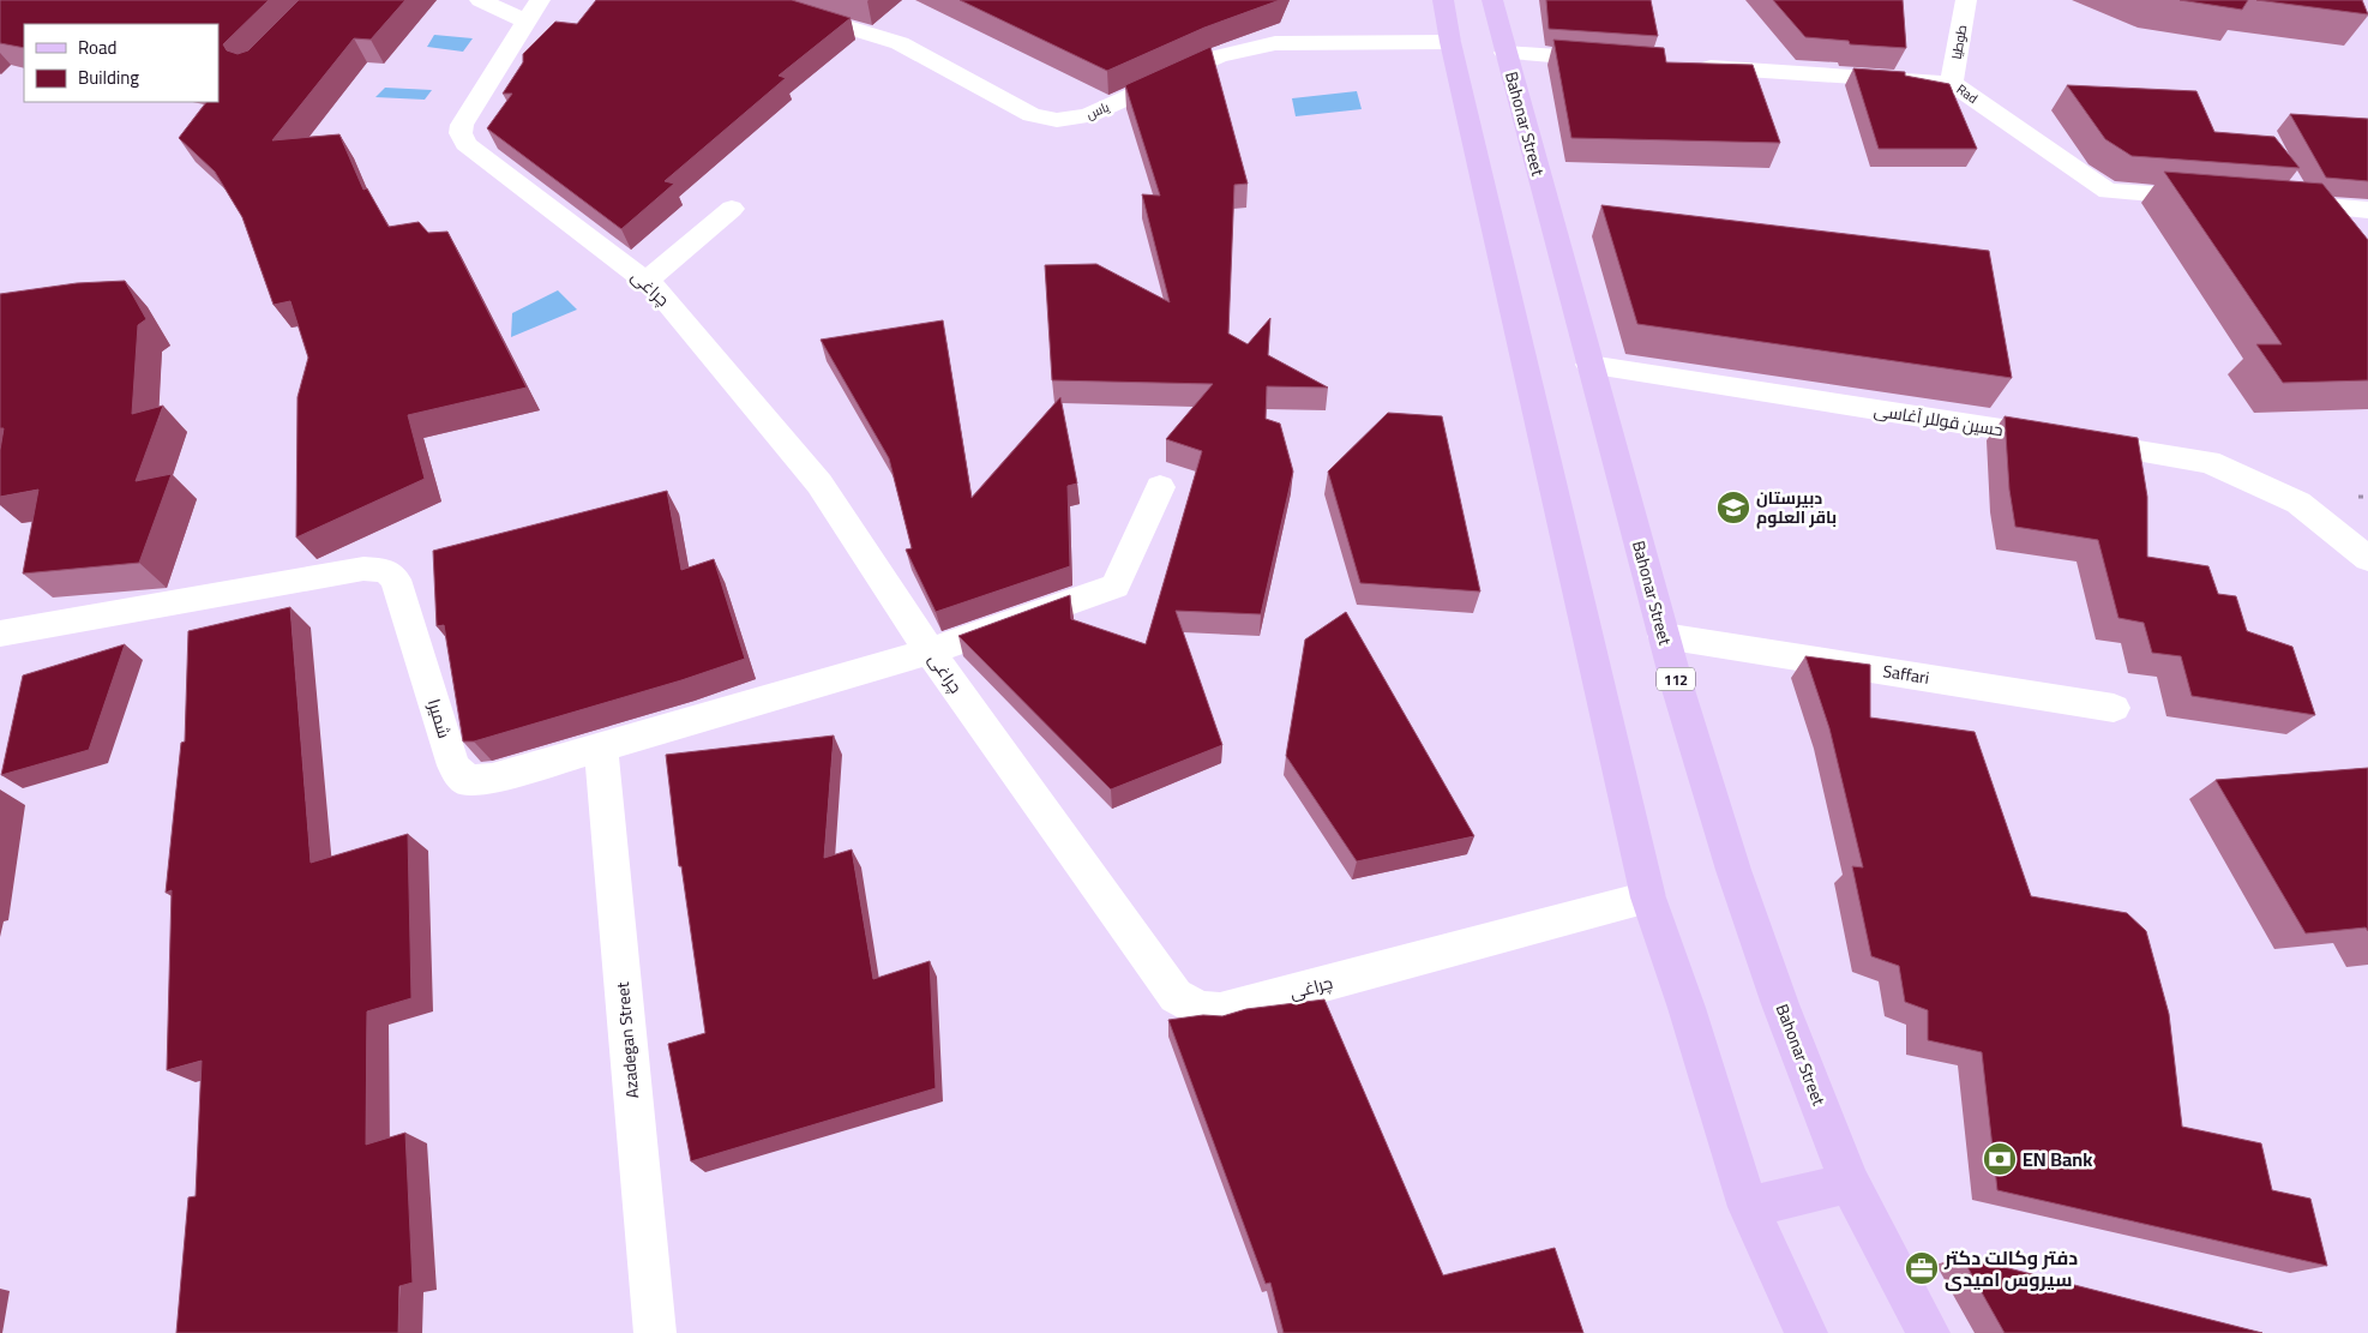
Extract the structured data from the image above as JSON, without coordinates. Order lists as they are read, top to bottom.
{
  "streets": {
    "main road": ["Bahonar Street", "112"],
    "street": [
      "طوطیا",
      "Rad",
      "یاس",
      "چراغی",
      "حسین قوللر آغاسی",
      "Saffari",
      "شمیرا",
      "Azadegan Street"
    ]
  },
  "crossings": [
    ["طوطیا", "Rad"],
    ["Bahonar Street", "حسین قوللر آغاسی"],
    ["Bahonar Street", "Saffari"],
    ["چراغی", "شمیرا"],
    ["شمیرا", "Azadegan Street"]
  ],
  "places": {
    "school or university": ["دبیرستان باقر العلوم"],
    "bank": ["EN Bank"],
    "office": ["دفتر وکالت دکتر سیروس امیدی"]
  },
  "legend": ["Road", "Building"]
}
